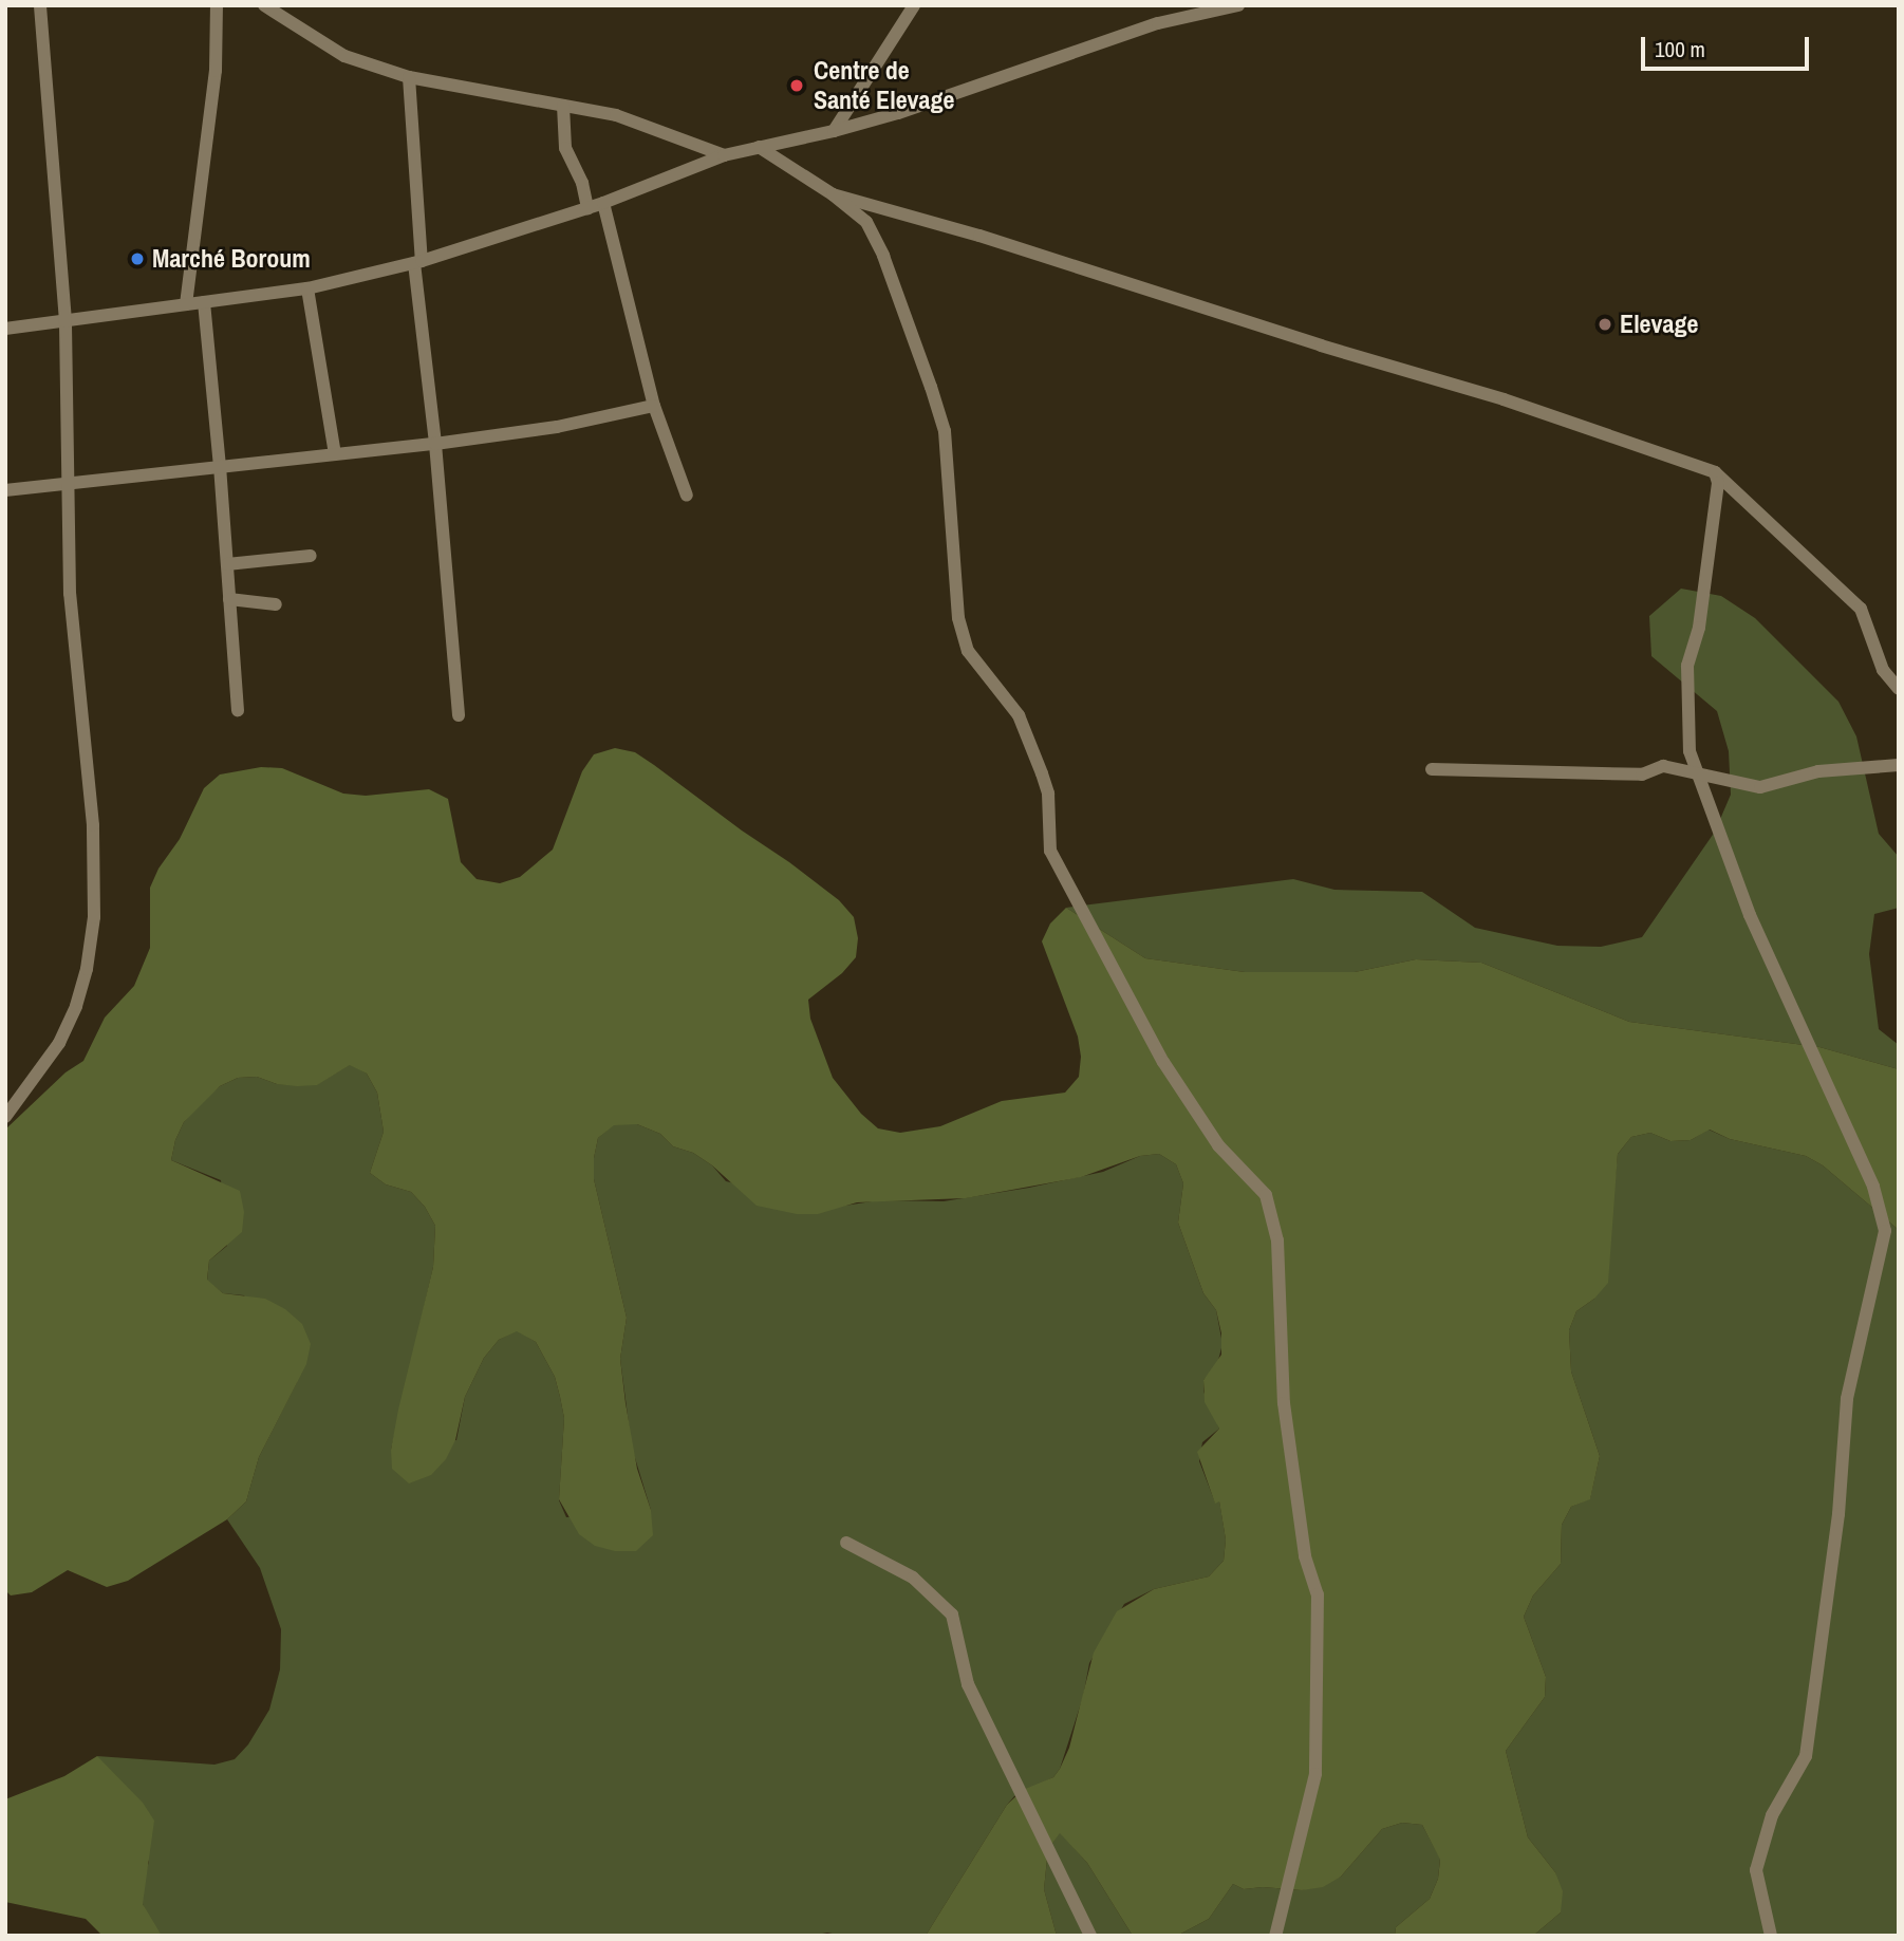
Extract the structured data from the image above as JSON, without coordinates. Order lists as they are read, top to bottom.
{
  "places": ["Centre de Santé Elevage", "Marché Boroum", "Elevage"],
  "scale_bar": "100 m"
}
